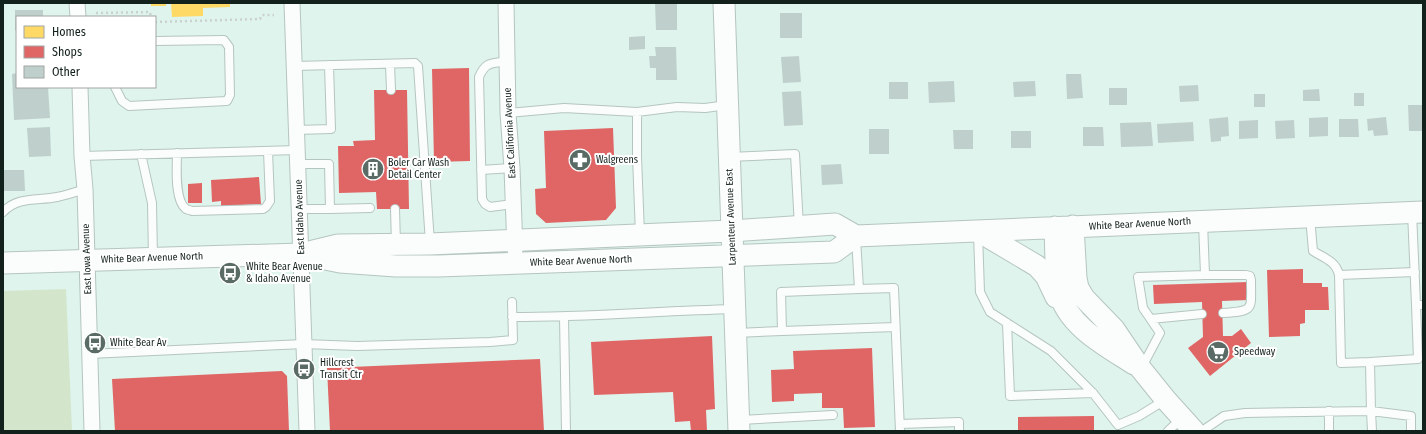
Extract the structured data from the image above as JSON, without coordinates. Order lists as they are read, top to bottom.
{
  "streets": {
    "main road": ["Larpenteur Avenue East", "White Bear Avenue North"],
    "street": ["East California Avenue", "East Idaho Avenue", "East Iowa Avenue"]
  },
  "crossings": [
    ["East California Avenue", "White Bear Avenue North"],
    ["East Idaho Avenue", "White Bear Avenue North"],
    ["Larpenteur Avenue East", "White Bear Avenue North"],
    ["White Bear Avenue North", "East Iowa Avenue"]
  ],
  "places": {
    "pharmacy": ["Walgreens"],
    "building": ["Boler Car Wash Detail Center"],
    "bus stop": ["White Bear Avenue & Idaho Avenue", "White Bear Av", "Hillcrest Transit Ctr"],
    "supermarket": ["Speedway"]
  },
  "legend": ["Homes", "Shops", "Other"]
}
